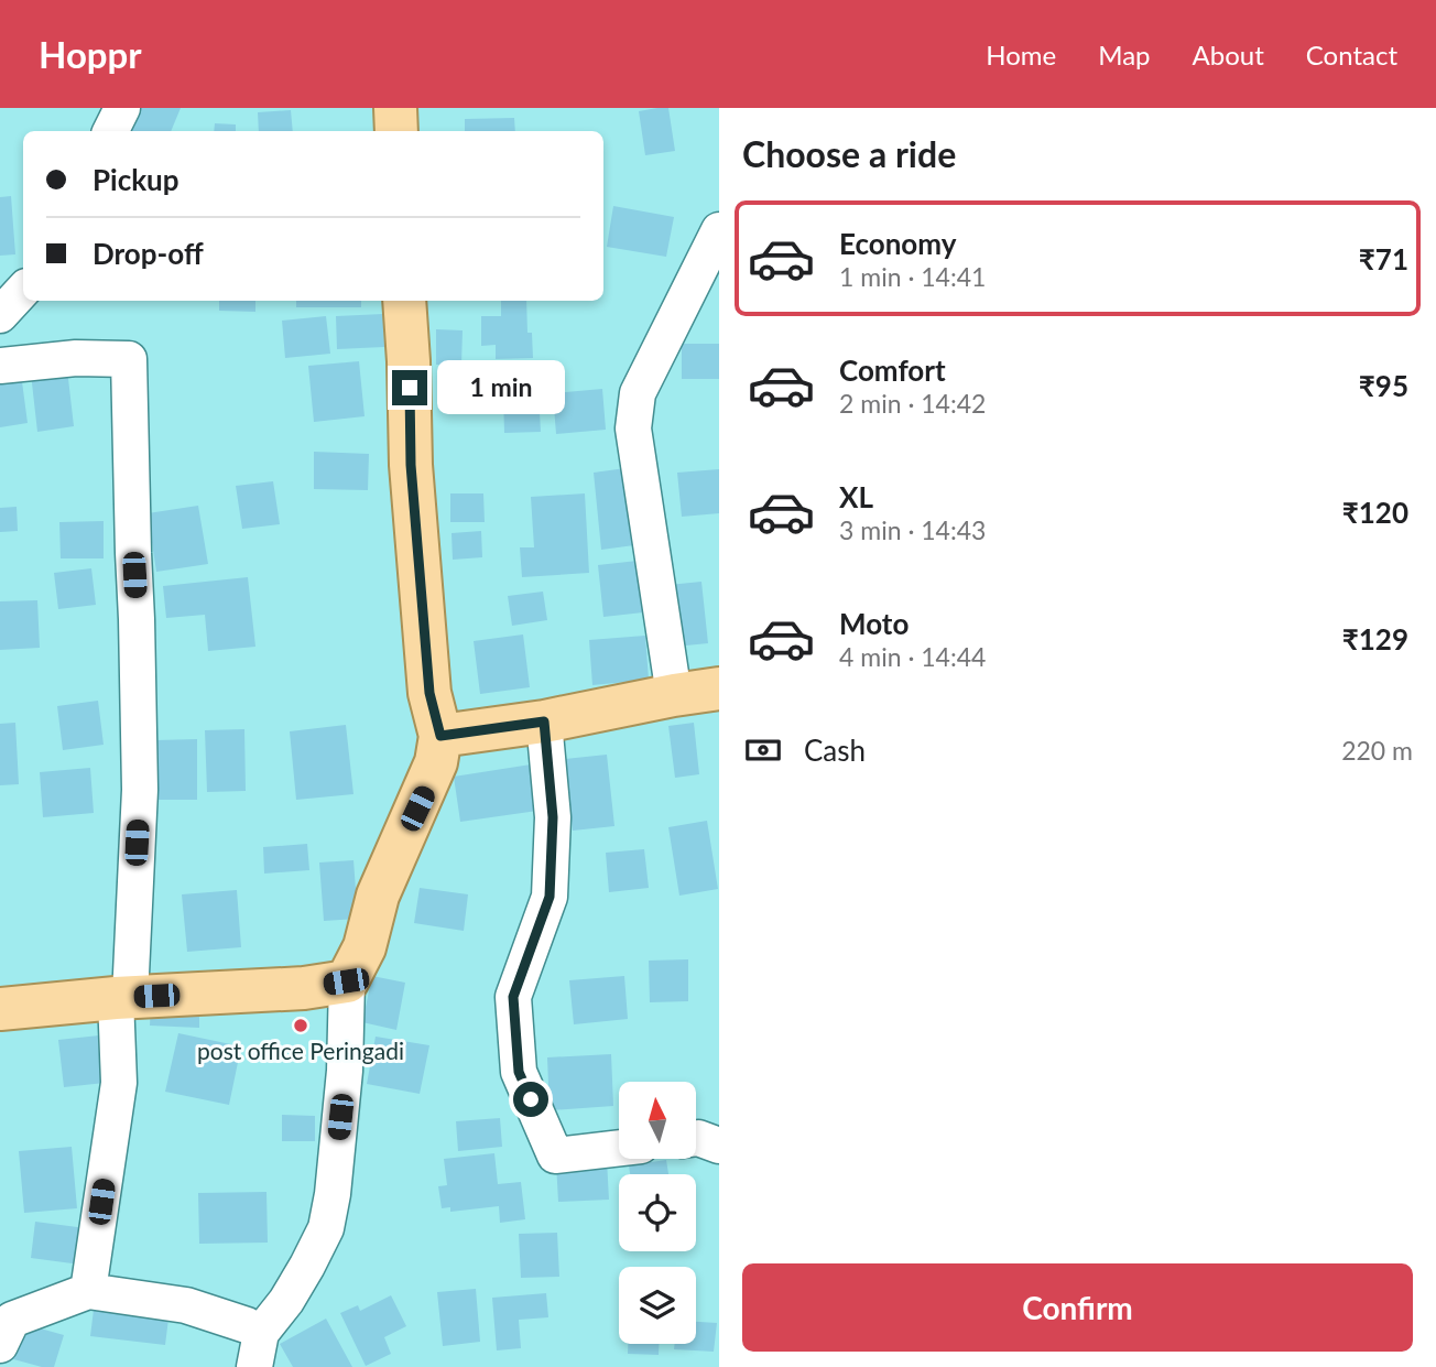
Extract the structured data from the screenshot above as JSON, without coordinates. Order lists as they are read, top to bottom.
{
  "places": ["post office Peringadi"],
  "north": "top",
  "page": {
    "header": "Hoppr",
    "nav": [
      "Home",
      "Map",
      "About",
      "Contact"
    ],
    "heading": "Choose a ride",
    "banner": ["Pickup", "Drop-off"],
    "list": [
      {
        "name": "Economy",
        "note": "1 min · 14:41",
        "value": "₹71"
      },
      {
        "name": "Comfort",
        "note": "2 min · 14:42",
        "value": "₹95"
      },
      {
        "name": "XL",
        "note": "3 min · 14:43",
        "value": "₹120"
      },
      {
        "name": "Moto",
        "note": "4 min · 14:44",
        "value": "₹129"
      }
    ],
    "bubble": "1 min",
    "pay": ["Cash", "220 m"],
    "buttons": "Confirm"
  }
}
